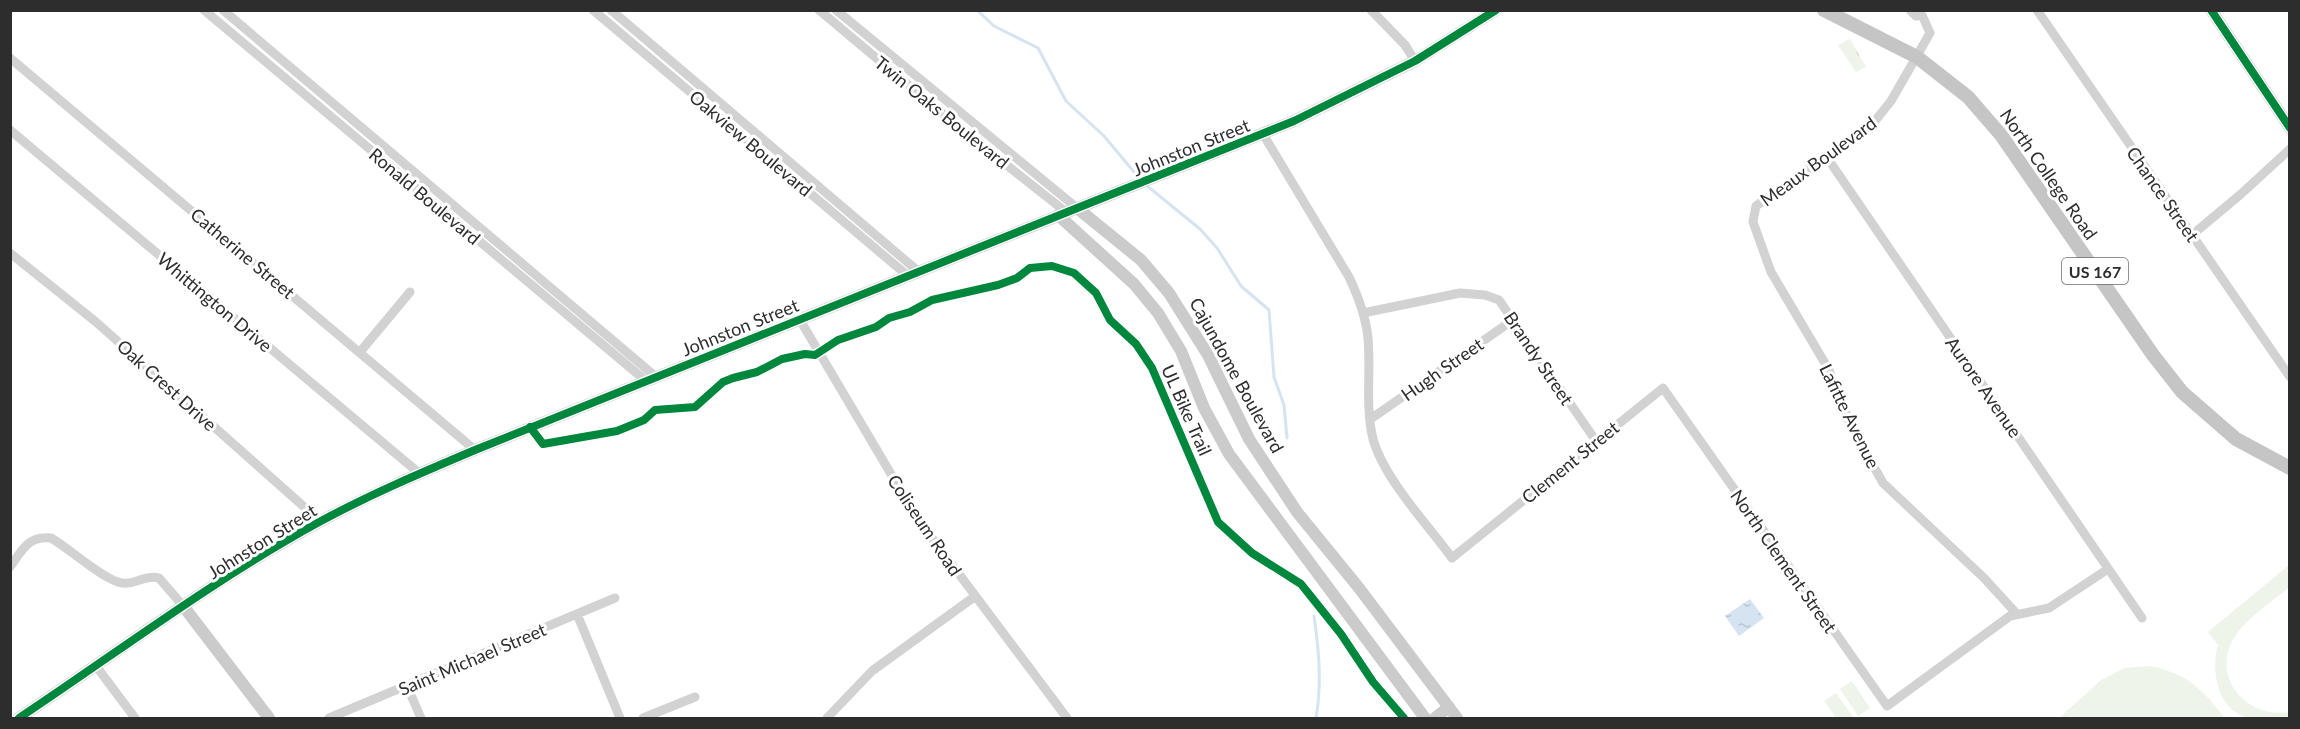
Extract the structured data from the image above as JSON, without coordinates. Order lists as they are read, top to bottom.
{
  "streets": {
    "main road": [
      "Johnston Street",
      "North College Road",
      "US 167",
      "Cajundome Boulevard"
    ],
    "street": [
      "Twin Oaks Boulevard",
      "Oakview Boulevard",
      "Meaux Boulevard",
      "Chance Street",
      "Ronald Boulevard",
      "Catherine Street",
      "Whittington Drive",
      "Brandy Street",
      "Hugh Street",
      "Oak Crest Drive",
      "Aurore Avenue",
      "Lafitte Avenue",
      "Clement Street",
      "Coliseum Road",
      "North Clement Street",
      "Saint Michael Street"
    ],
    "cycle path": ["UL Bike Trail"]
  },
  "crossings": [
    ["Twin Oaks Boulevard", "Johnston Street"],
    ["Twin Oaks Boulevard", "Cajundome Boulevard"],
    ["Oakview Boulevard", "Johnston Street"],
    ["Johnston Street", "Ronald Boulevard"],
    ["Johnston Street", "Catherine Street"],
    ["Johnston Street", "Whittington Drive"],
    ["Johnston Street", "Cajundome Boulevard"],
    ["Johnston Street", "Oak Crest Drive"],
    ["Johnston Street", "Coliseum Road"],
    ["Meaux Boulevard", "North College Road"],
    ["Meaux Boulevard", "Aurore Avenue"],
    ["Meaux Boulevard", "Lafitte Avenue"],
    ["Brandy Street", "Hugh Street"],
    ["Brandy Street", "Clement Street"],
    ["Hugh Street", "Clement Street"],
    ["Lafitte Avenue", "North Clement Street"],
    ["Clement Street", "North Clement Street"]
  ]
}
